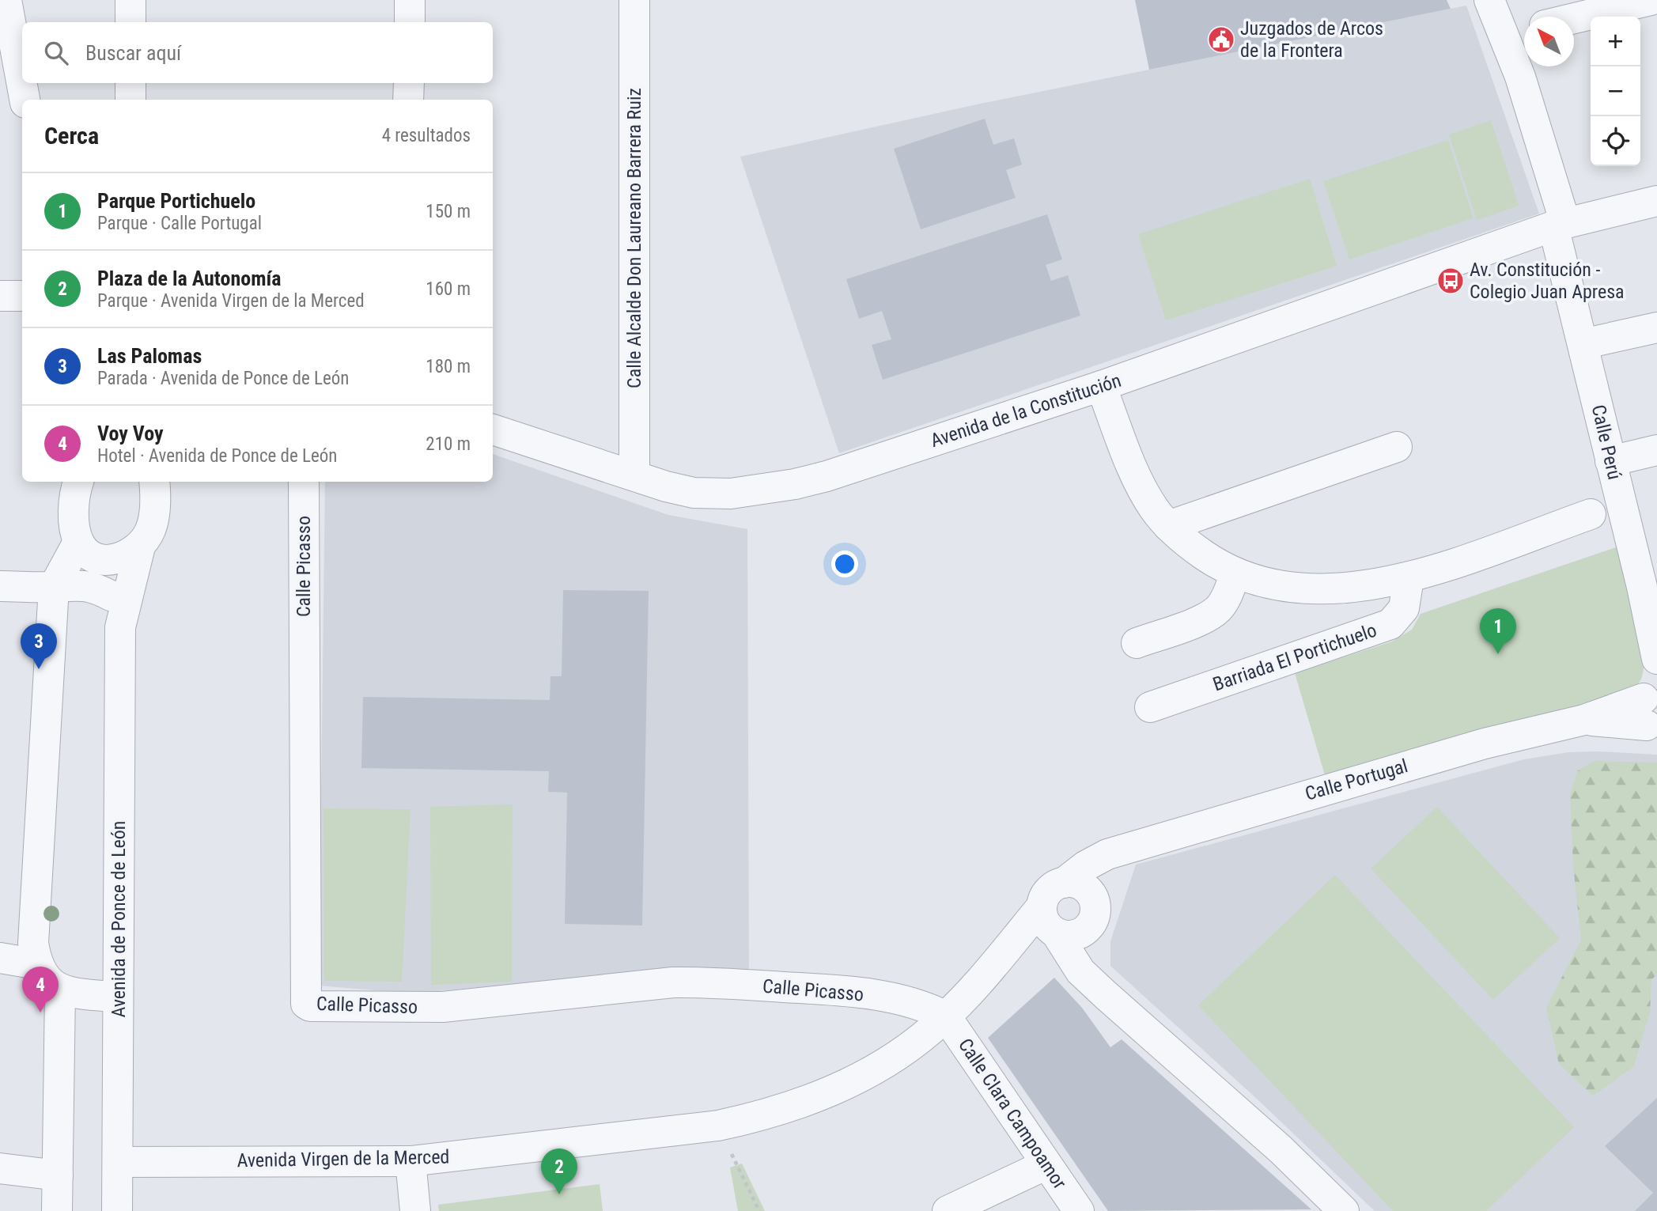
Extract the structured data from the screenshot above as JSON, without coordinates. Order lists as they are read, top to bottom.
{
  "streets": {
    "street": [
      "Calle Alcalde Don Laureano Barrera Ruiz",
      "Avenida de la Constitución",
      "Calle Perú",
      "Calle Picasso",
      "Barriada El Portichuelo",
      "Calle Portugal",
      "Avenida de Ponce de León",
      "Calle Clara Campoamor",
      "Avenida Virgen de la Merced"
    ]
  },
  "crossings": [
    ["Calle Alcalde Don Laureano Barrera Ruiz", "Avenida de la Constitución"],
    ["Avenida de la Constitución", "Calle Perú"],
    ["Calle Picasso", "Calle Clara Campoamor"],
    ["Calle Picasso", "Avenida Virgen de la Merced"],
    ["Calle Portugal", "Avenida Virgen de la Merced"],
    ["Avenida de Ponce de León", "Avenida Virgen de la Merced"],
    ["Calle Clara Campoamor", "Avenida Virgen de la Merced"]
  ],
  "places": {
    "public building": ["Juzgados de Arcos de la Frontera"],
    "bus stop": ["Av. Constitución - Colegio Juan Apresa"]
  },
  "north": "top left",
  "page": {
    "map_buttons": ["+", "−"],
    "search": "Buscar aquí",
    "heading": ["Cerca", "4 resultados"],
    "list": [
      {
        "mark": "1",
        "name": "Parque Portichuelo",
        "note": "Parque · Calle Portugal",
        "value": "150 m"
      },
      {
        "mark": "2",
        "name": "Plaza de la Autonomía",
        "note": "Parque · Avenida Virgen de la Merced",
        "value": "160 m"
      },
      {
        "mark": "3",
        "name": "Las Palomas",
        "note": "Parada · Avenida de Ponce de León",
        "value": "180 m"
      },
      {
        "mark": "4",
        "name": "Voy Voy",
        "note": "Hotel · Avenida de Ponce de León",
        "value": "210 m"
      }
    ],
    "pins": [
      "1",
      "3",
      "4",
      "2"
    ]
  }
}
